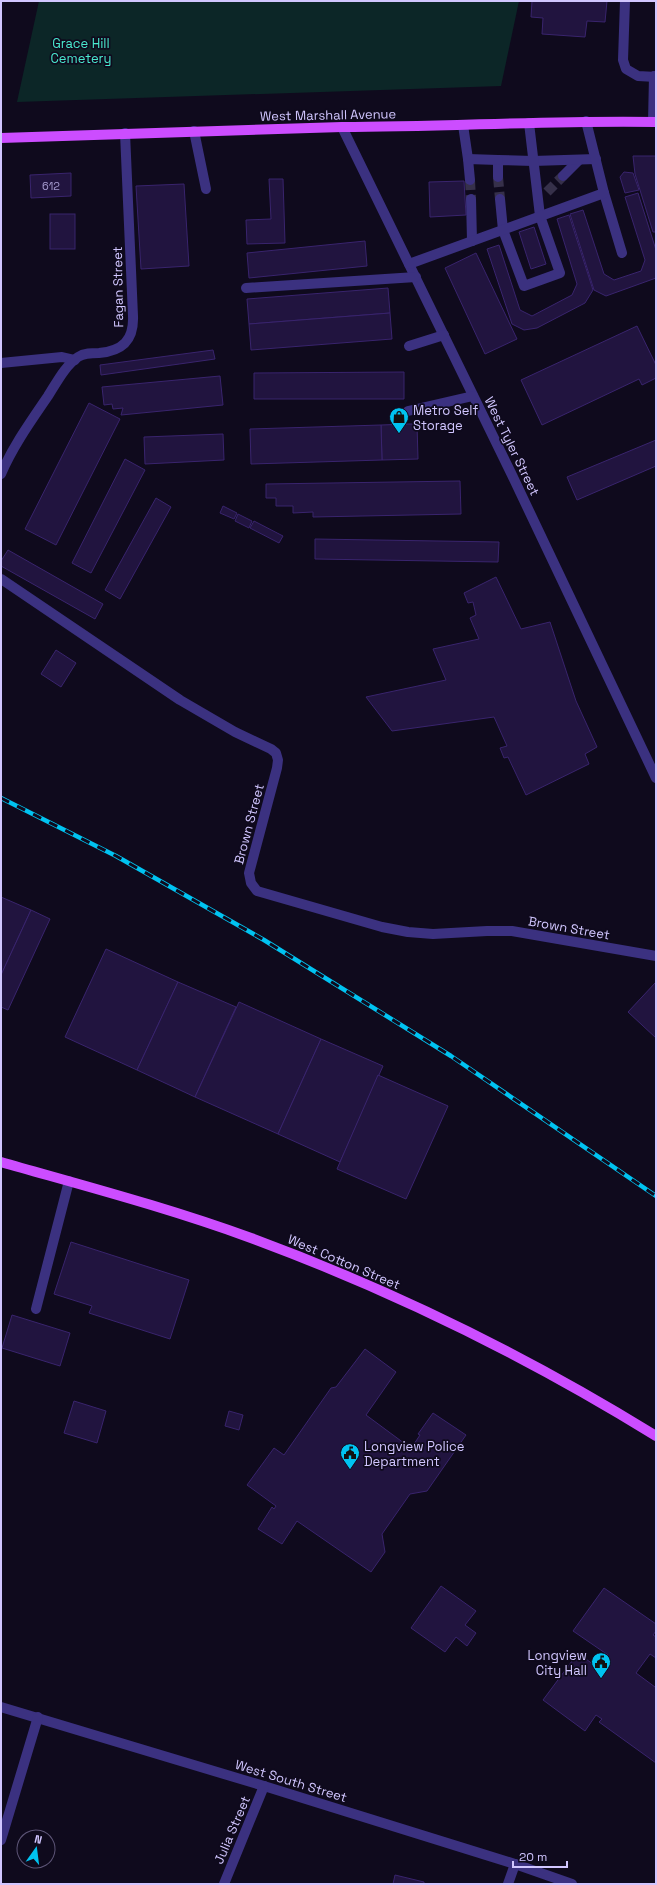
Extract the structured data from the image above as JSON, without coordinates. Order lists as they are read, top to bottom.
{
  "streets": {
    "main road": ["West Marshall Avenue", "West Cotton Street"],
    "street": [
      "Fagan Street",
      "West Tyler Street",
      "Brown Street",
      "West South Street",
      "Julia Street"
    ]
  },
  "crossings": [
    ["West Marshall Avenue", "Fagan Street"],
    ["West Marshall Avenue", "West Tyler Street"],
    ["West South Street", "Julia Street"]
  ],
  "parks": ["Grace Hill Cemetery"],
  "places": {
    "shop": ["Metro Self Storage"],
    "public building": ["Longview Police Department", "Longview City Hall"]
  },
  "house_numbers": ["612"],
  "scale_bar": "20 m",
  "north": "top"
}
